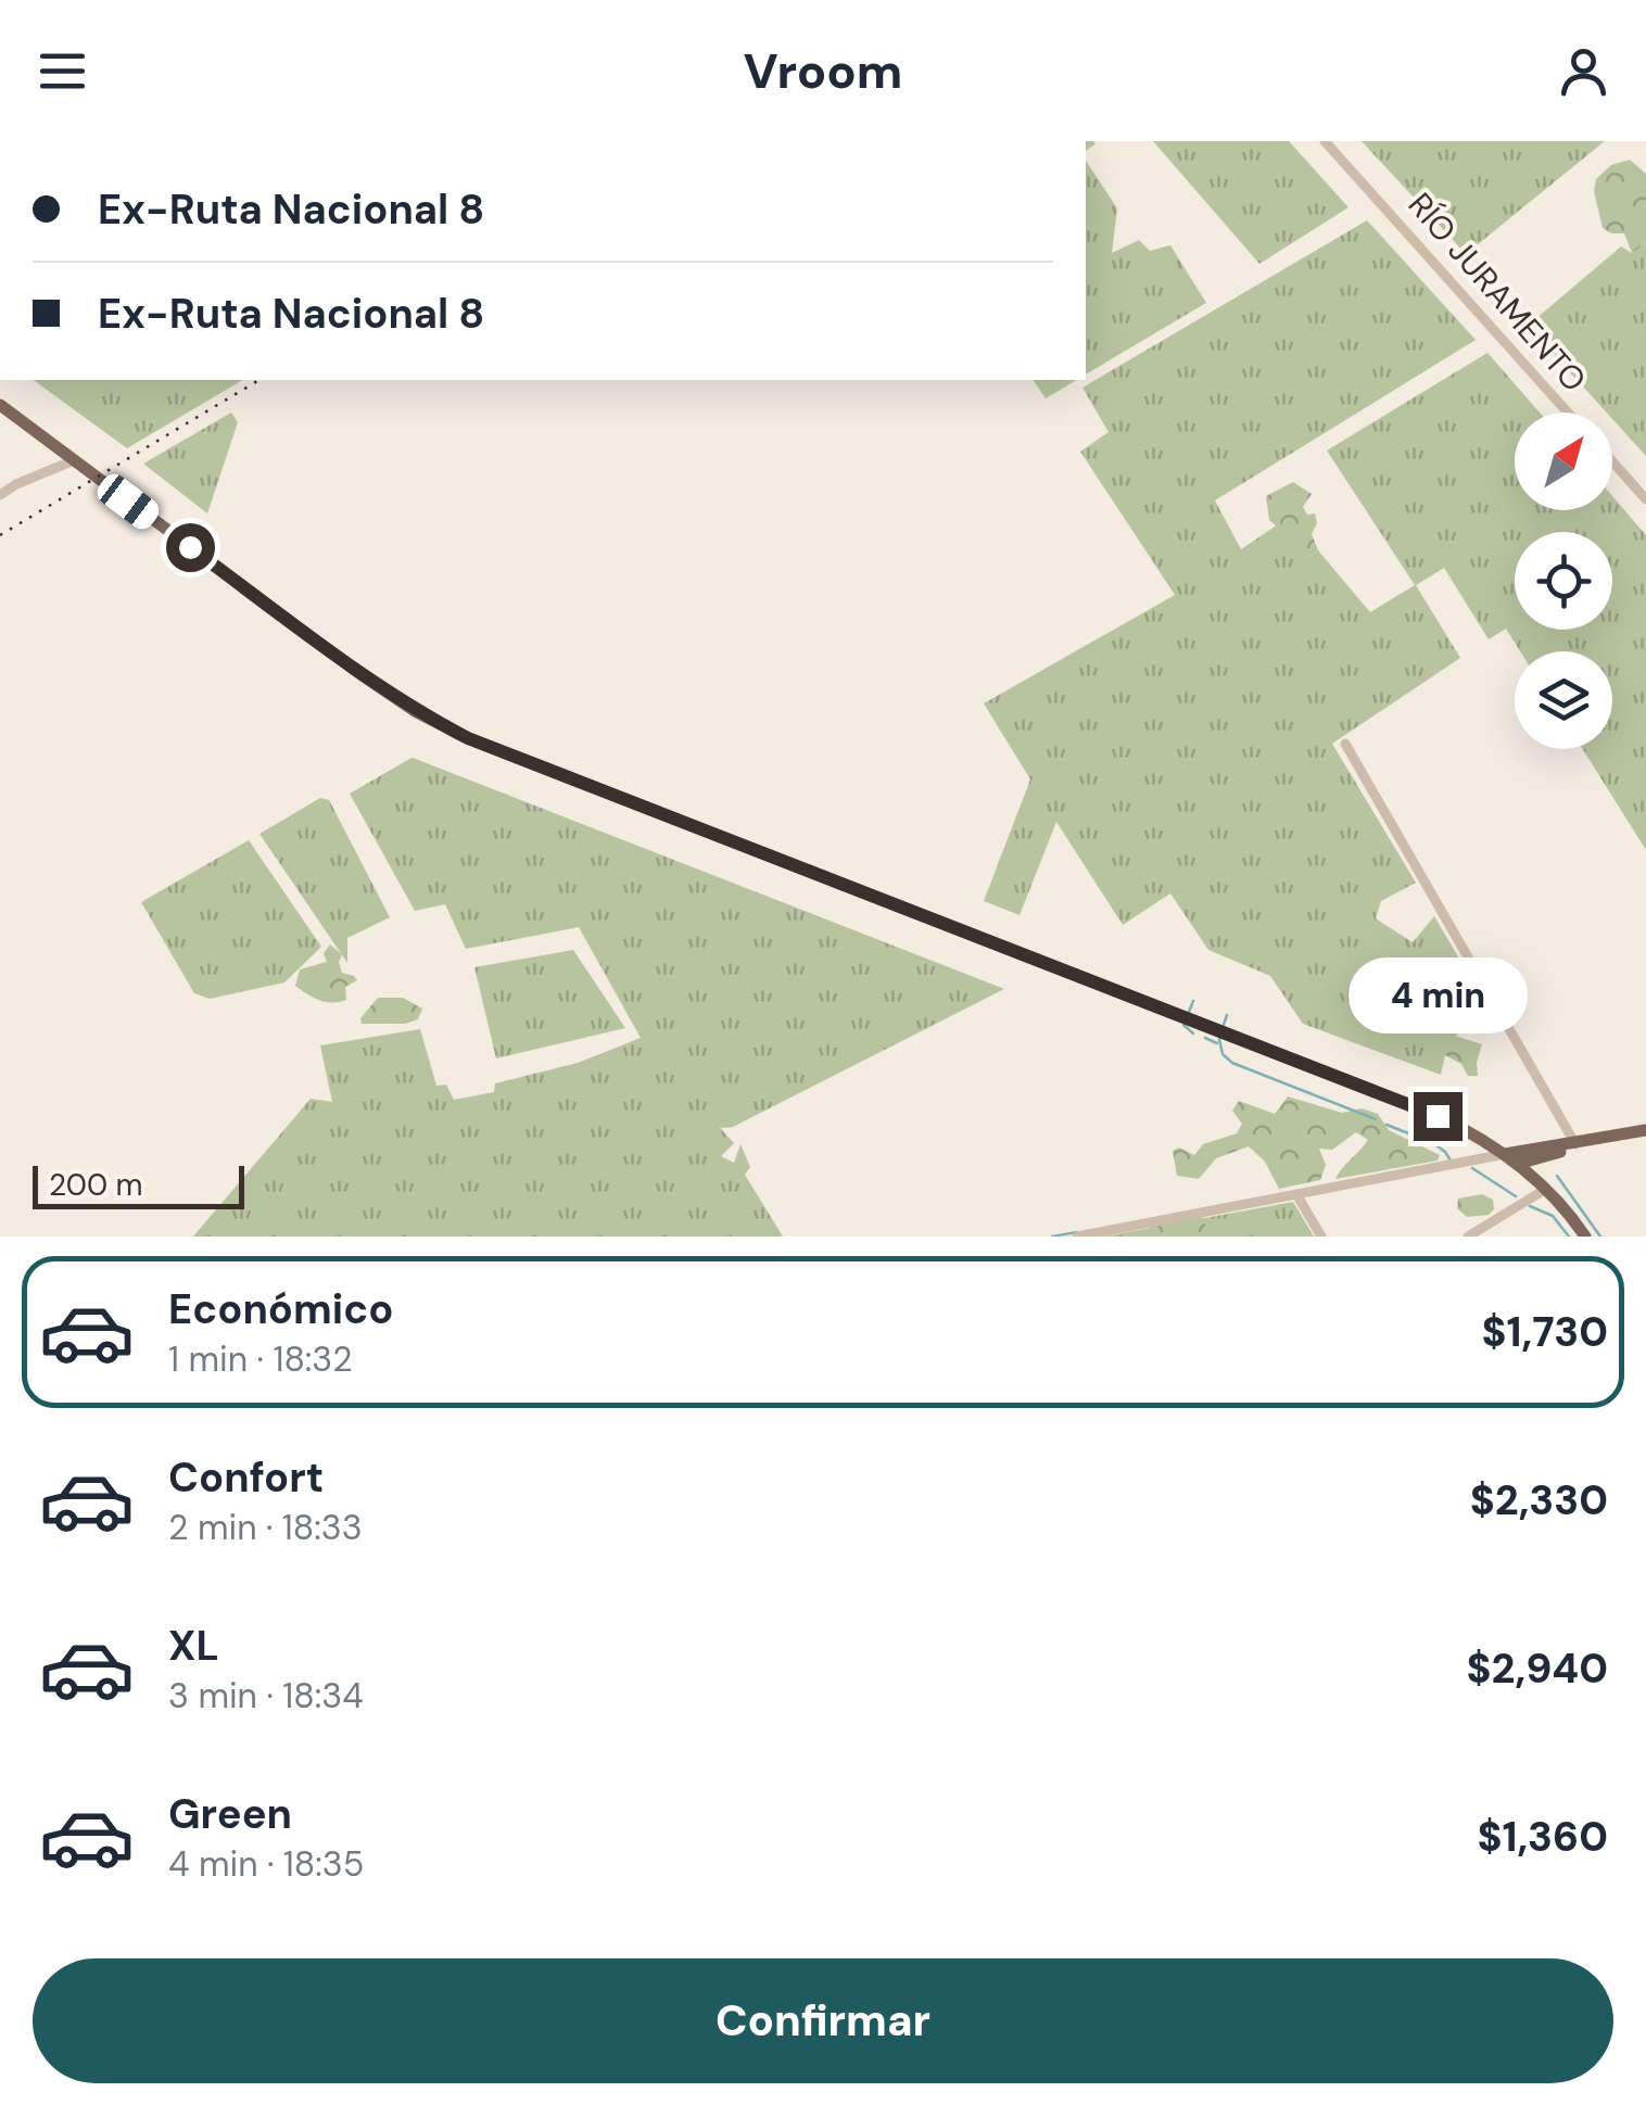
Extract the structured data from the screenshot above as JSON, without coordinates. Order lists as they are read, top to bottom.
{
  "streets": {
    "street": ["RÍO JURAMENTO"]
  },
  "scale_bar": "200 m",
  "north": "top right",
  "page": {
    "header": "Vroom",
    "banner": ["Ex-Ruta Nacional 8", "Ex-Ruta Nacional 8"],
    "bubble": "4 min",
    "scale": "200 m",
    "list": [
      {
        "name": "Económico",
        "note": "1 min · 18:32",
        "value": "$1,730"
      },
      {
        "name": "Confort",
        "note": "2 min · 18:33",
        "value": "$2,330"
      },
      {
        "name": "XL",
        "note": "3 min · 18:34",
        "value": "$2,940"
      },
      {
        "name": "Green",
        "note": "4 min · 18:35",
        "value": "$1,360"
      }
    ],
    "buttons": "Confirmar"
  }
}
